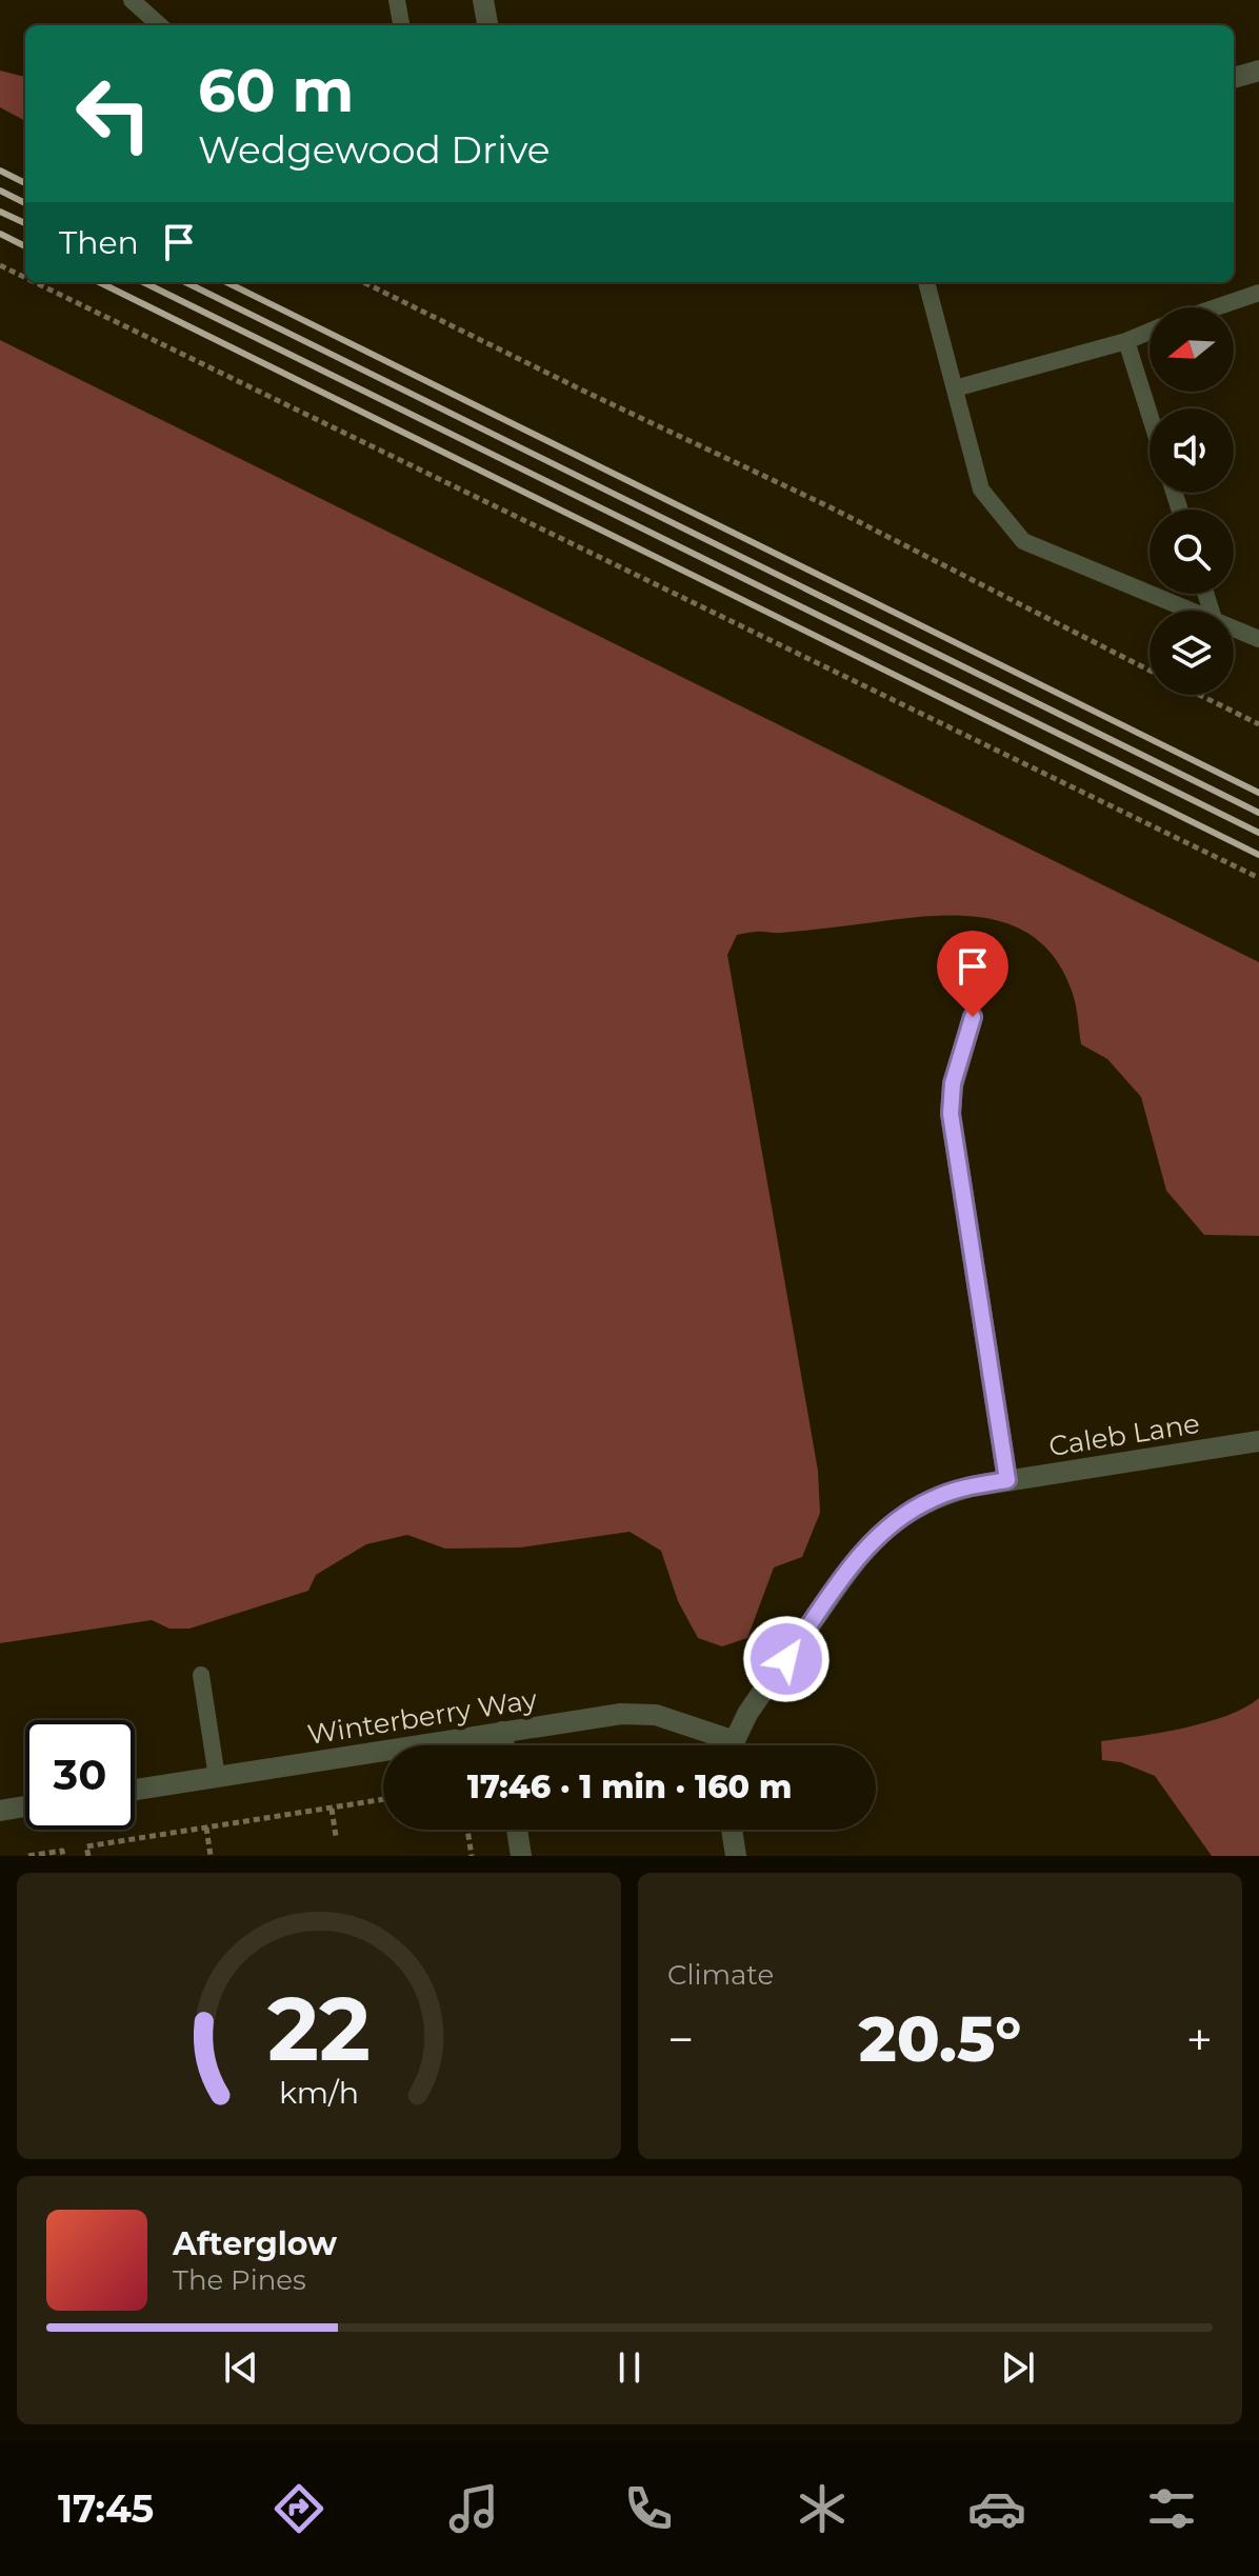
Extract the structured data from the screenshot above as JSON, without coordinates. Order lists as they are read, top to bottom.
{
  "streets": {
    "street": ["Caleb Lane", "Winterberry Way"]
  },
  "north": "left",
  "page": {
    "turn": ["60 m", "Wedgewood Drive"],
    "then": "Then",
    "limit": "30",
    "trip": "17:46 · 1 min · 160 m",
    "tile": "Climate",
    "heat": ["−", "20.5°", "+"],
    "song": ["Afterglow", "The Pines"],
    "tabs": "17:45",
    "gauge": ["22", "km/h"]
  }
}
